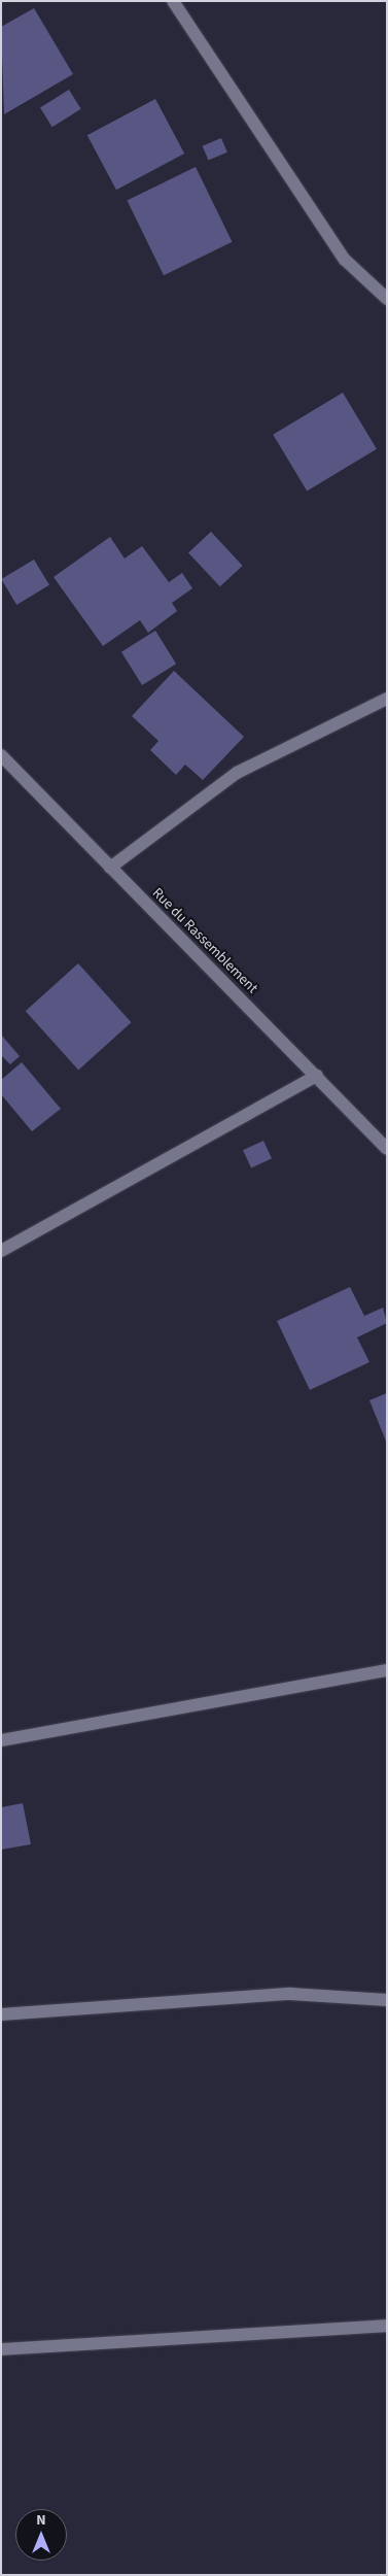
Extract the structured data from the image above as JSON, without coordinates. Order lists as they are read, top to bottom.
{
  "streets": {
    "street": ["Rue du Rassemblement"]
  },
  "north": "top"
}
